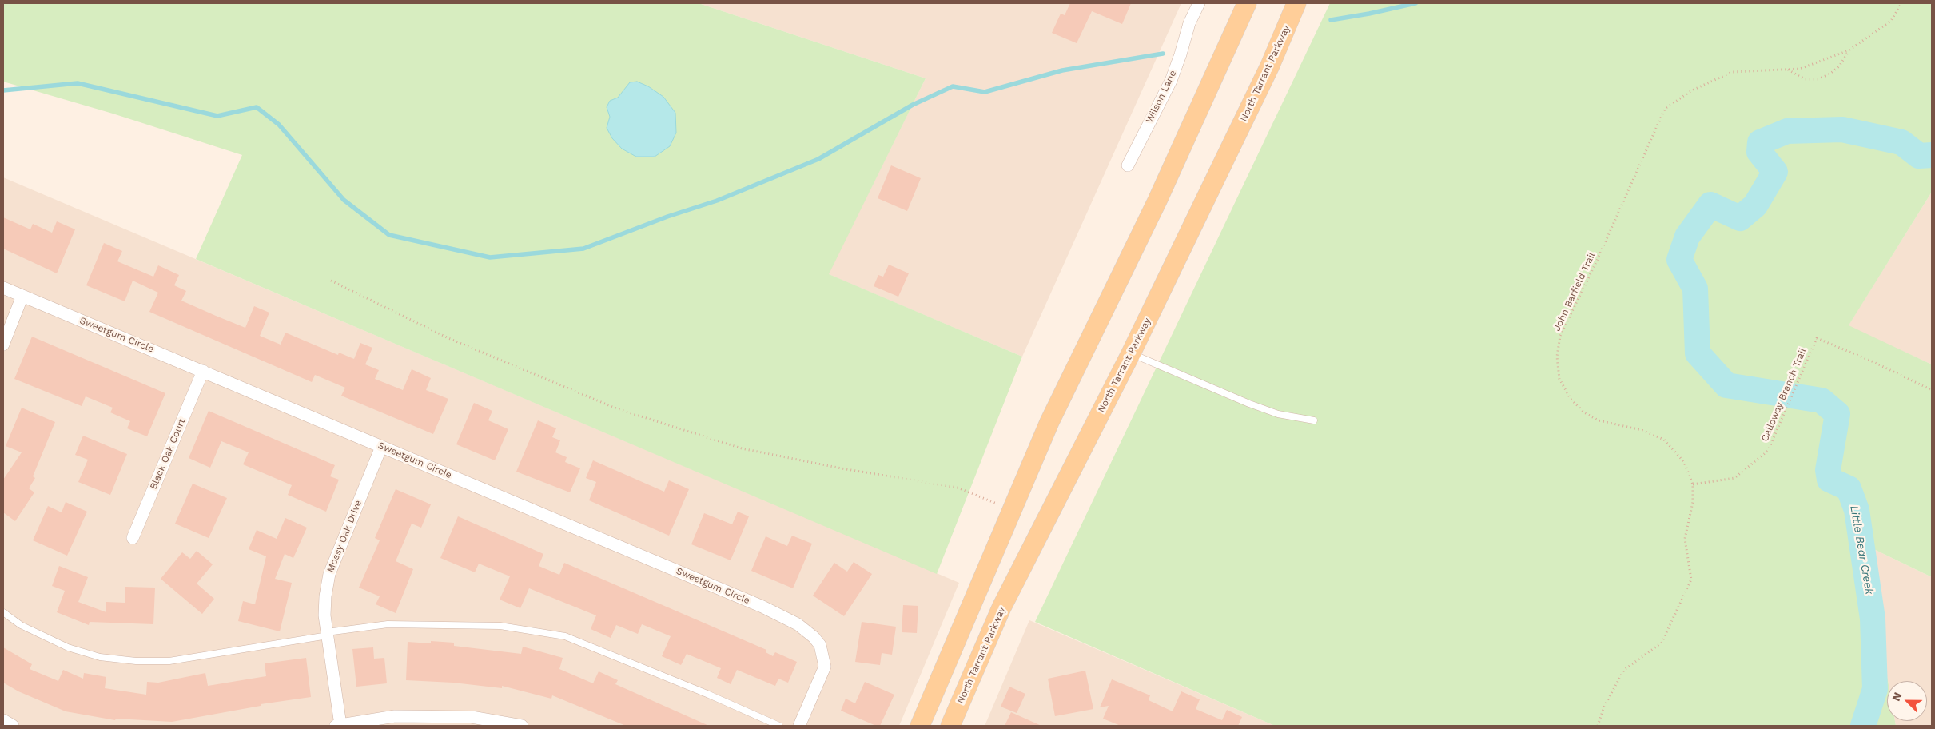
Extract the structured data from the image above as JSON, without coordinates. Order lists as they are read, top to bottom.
{
  "streets": {
    "main road": ["North Tarrant Parkway"],
    "street": [
      "Wilson Lane",
      "Sweetgum Circle",
      "Black Oak Court",
      "Mossy Oak Drive"
    ],
    "path": ["John Barfield Trail", "Calloway Branch Trail"]
  },
  "crossings": [
    ["John Barfield Trail", "Calloway Branch Trail"],
    ["Sweetgum Circle", "Black Oak Court"],
    ["Sweetgum Circle", "Mossy Oak Drive"]
  ],
  "water": ["Little Bear Creek"],
  "north": "top left"
}
